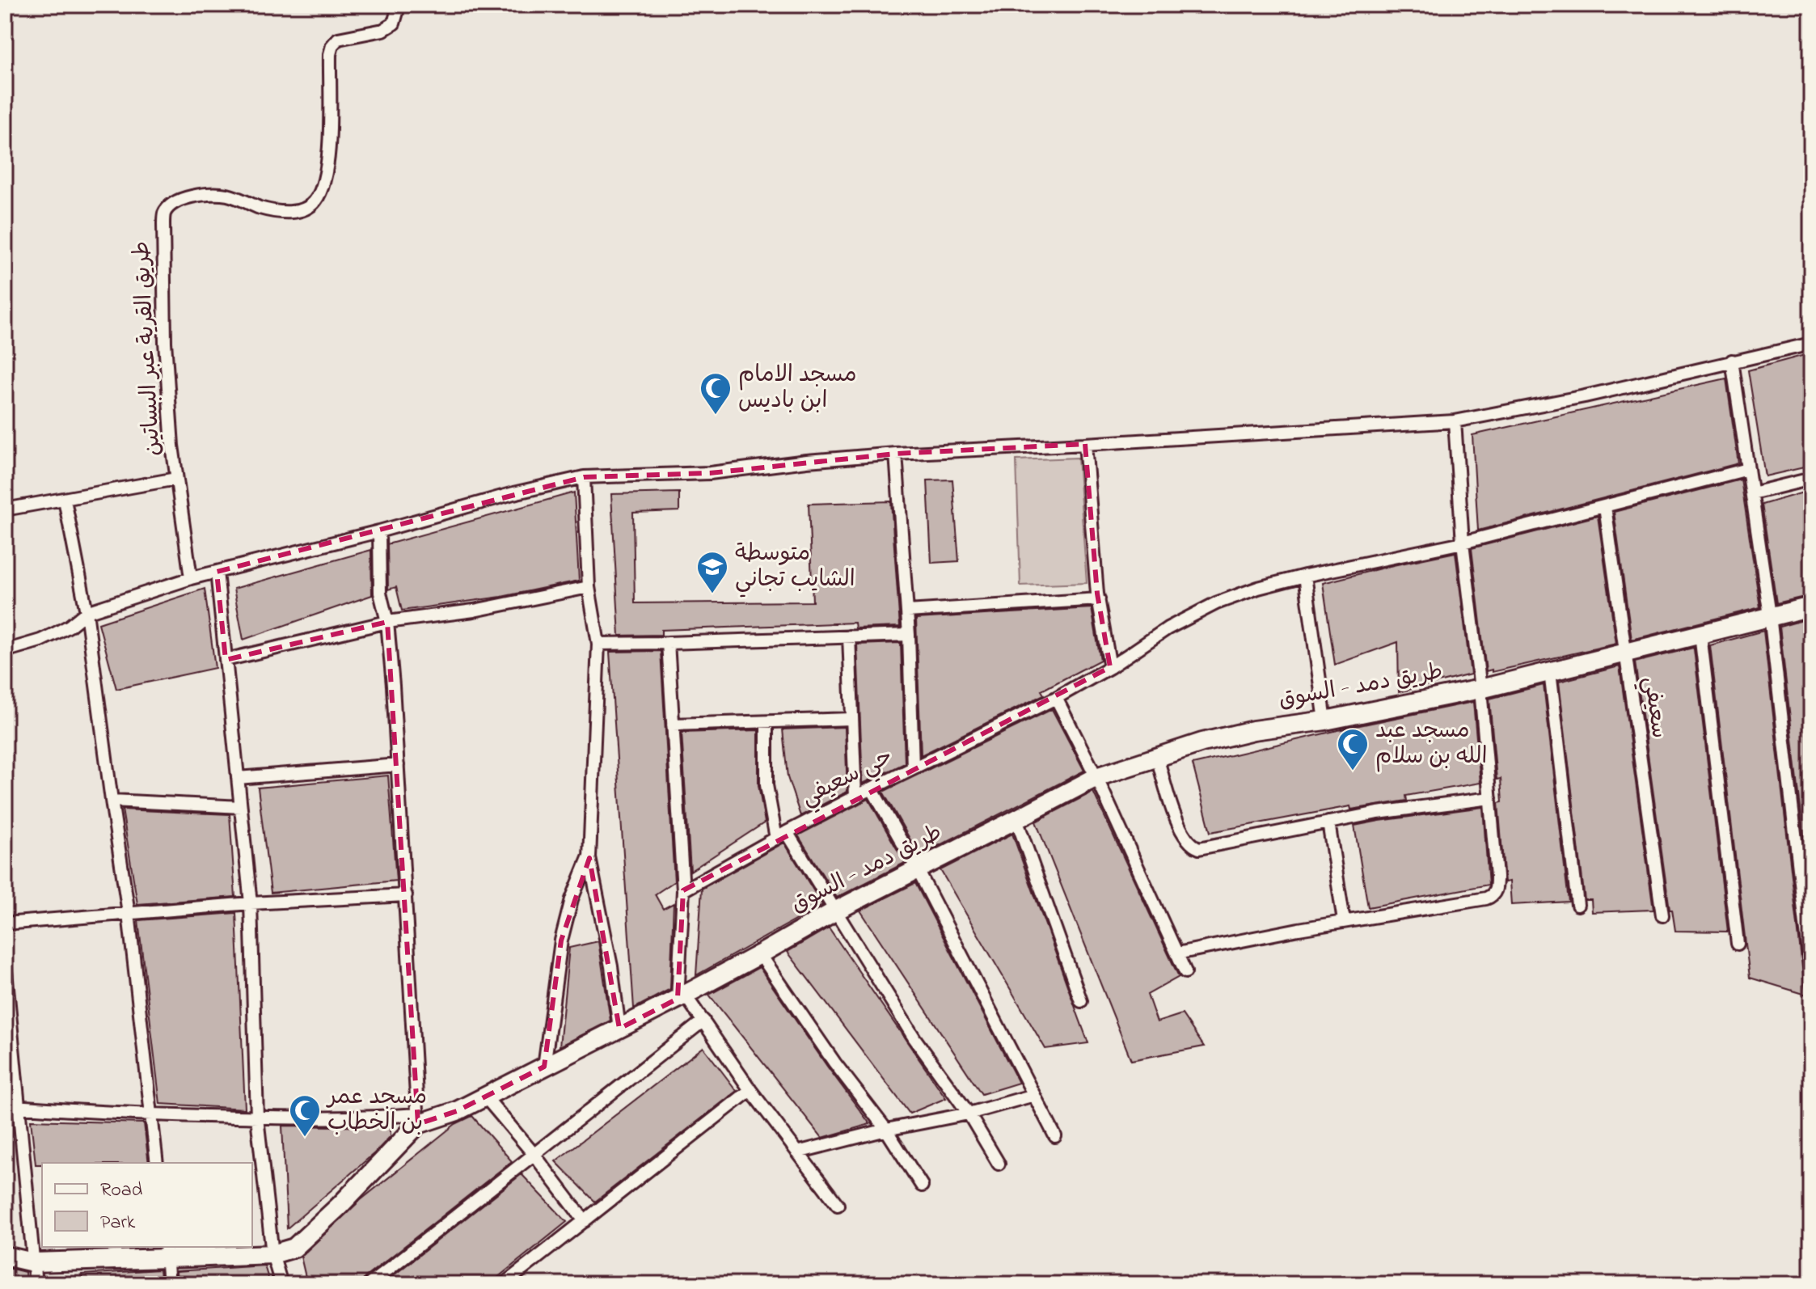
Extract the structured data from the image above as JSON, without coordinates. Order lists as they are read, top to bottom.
{
  "streets": {
    "main road": ["طريق دمد - السوق"],
    "street": ["طريق القرية عبر البساتين", "سعيفي", "حي سعيفي"]
  },
  "crossings": [
    ["طريق دمد - السوق", "سعيفي"]
  ],
  "places": {
    "mosque": ["مسجد الامام ابن باديس", "مسجد عبد الله بن سلام", "مسجد عمر بن الخطاب"],
    "school or university": ["متوسطة الشايب تجاني"]
  },
  "legend": ["Road", "Park"]
}
